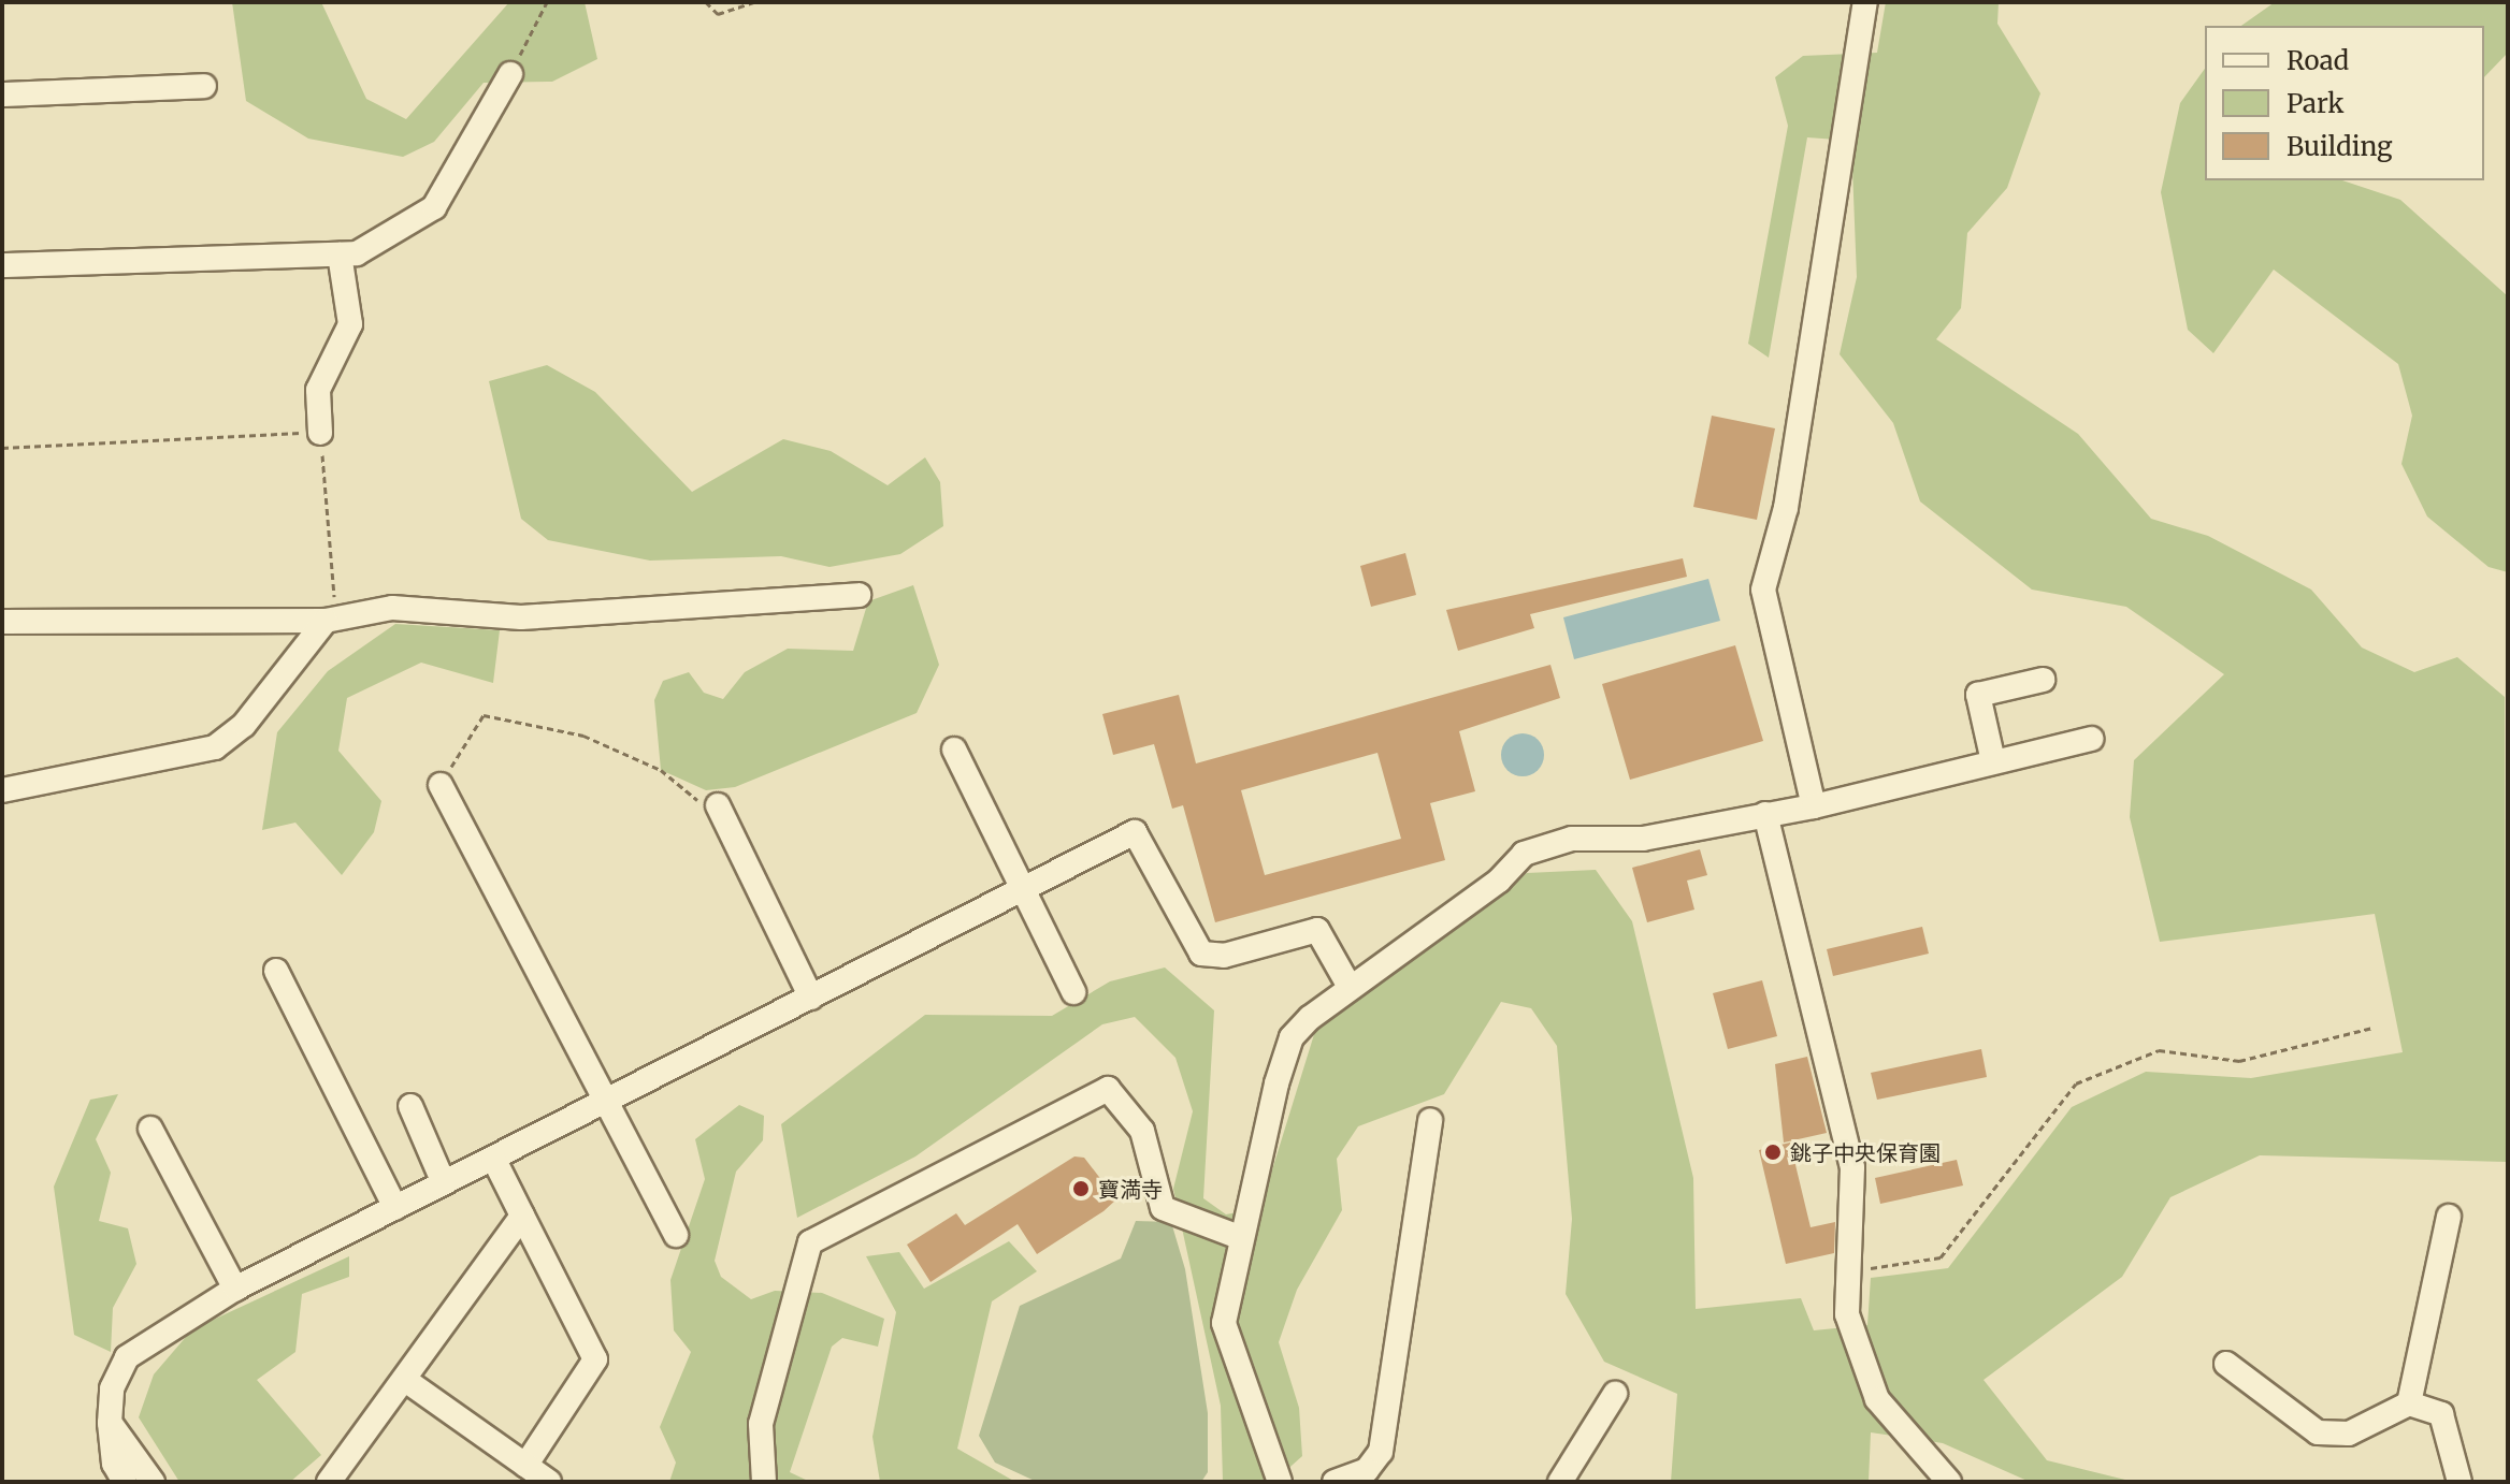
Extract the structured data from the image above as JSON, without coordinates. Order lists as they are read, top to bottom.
{
  "places": ["銚子中央保育園", "寶満寺"],
  "legend": ["Road", "Park", "Building"]
}
